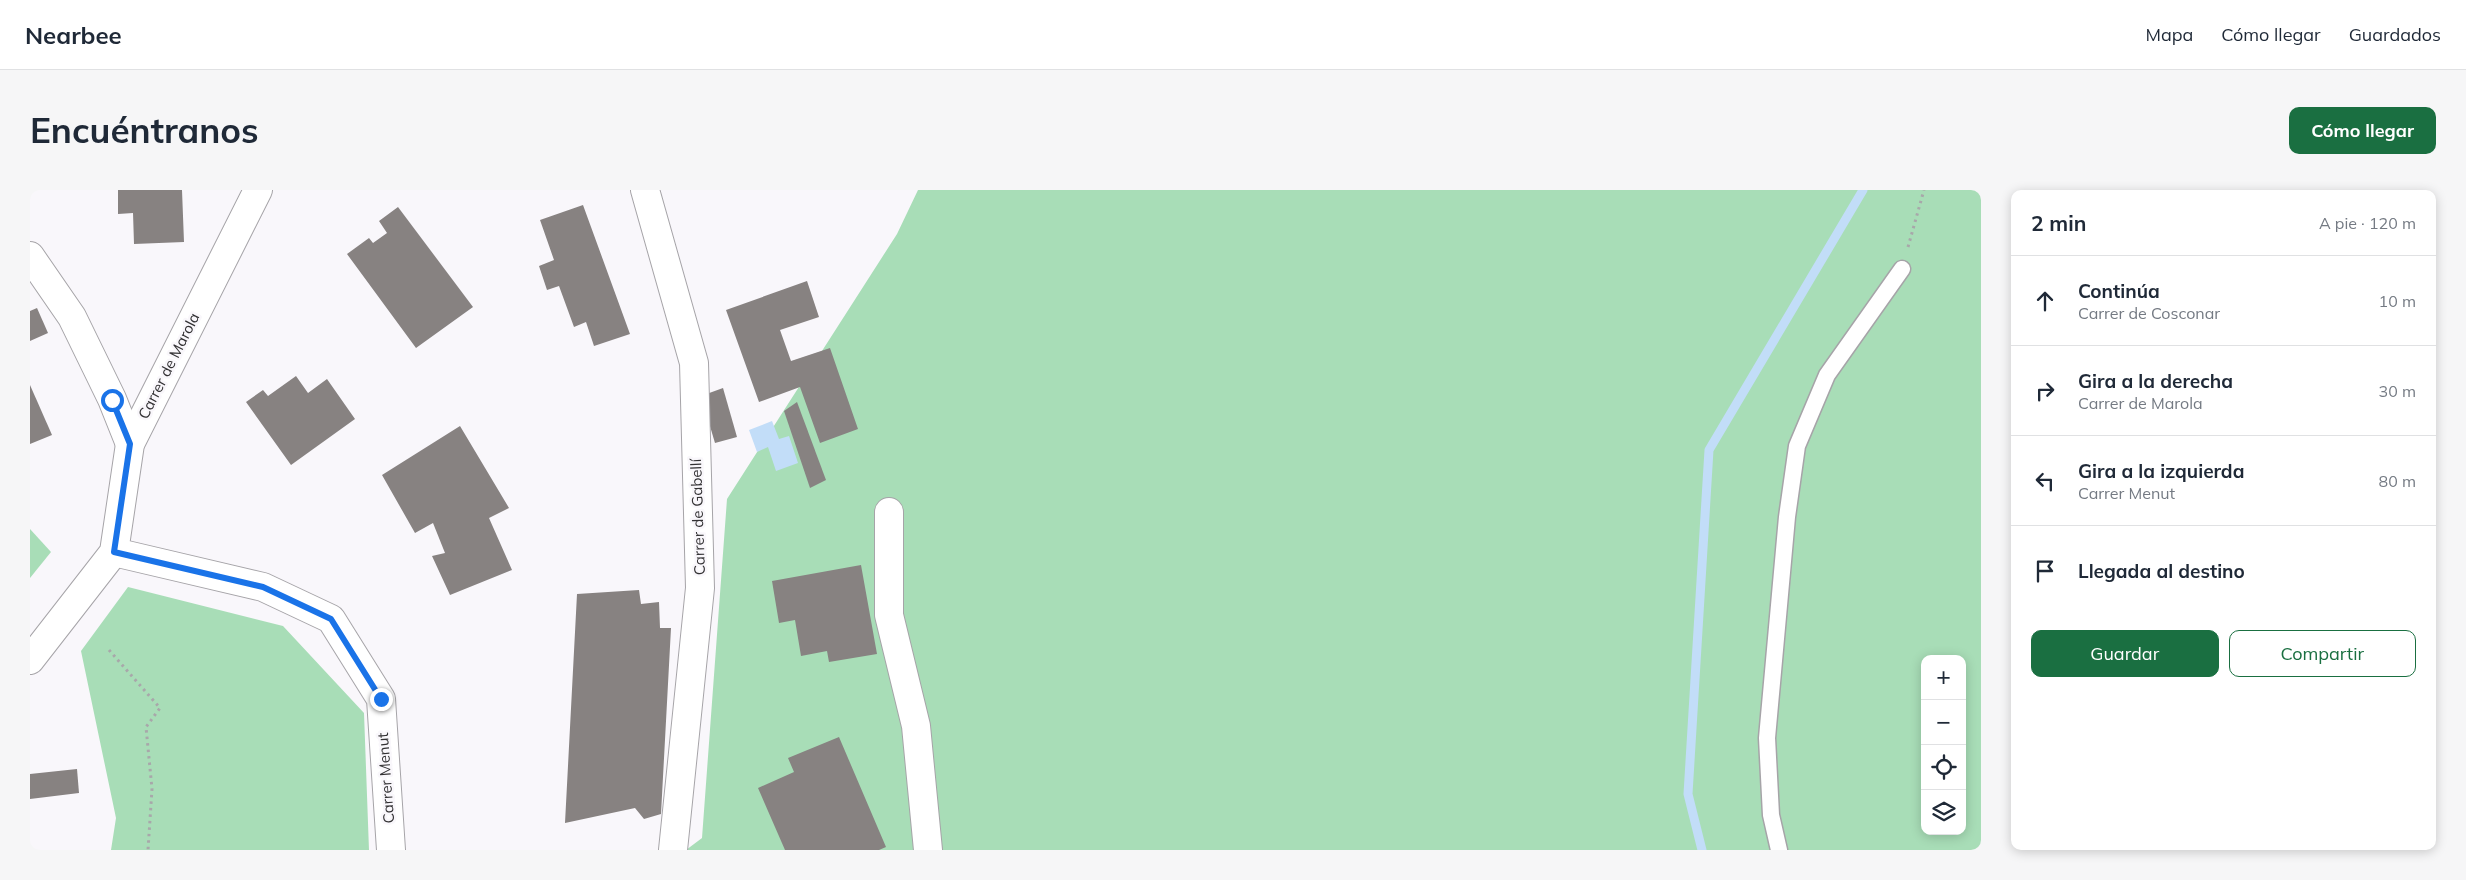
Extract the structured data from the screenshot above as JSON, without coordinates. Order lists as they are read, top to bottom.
{
  "streets": {
    "street": ["Carrer de Marola", "Carrer de Gabellí", "Carrer Menut"]
  },
  "crossings": [
    ["Carrer de Marola", "Carrer Menut"]
  ],
  "page": {
    "header": "Nearbee",
    "nav": ["Mapa", "Cómo llegar", "Guardados"],
    "buttons": [
      "Cómo llegar",
      ["Guardar", "Compartir"]
    ],
    "title": "Encuéntranos",
    "heading": ["2 min", "A pie · 120 m"],
    "list": [
      ["Continúa", "Carrer de Cosconar", "10 m"],
      ["Gira a la derecha", "Carrer de Marola", "30 m"],
      ["Gira a la izquierda", "Carrer Menut", "80 m"],
      "Llegada al destino"
    ],
    "map_buttons": ["+", "−"]
  }
}
